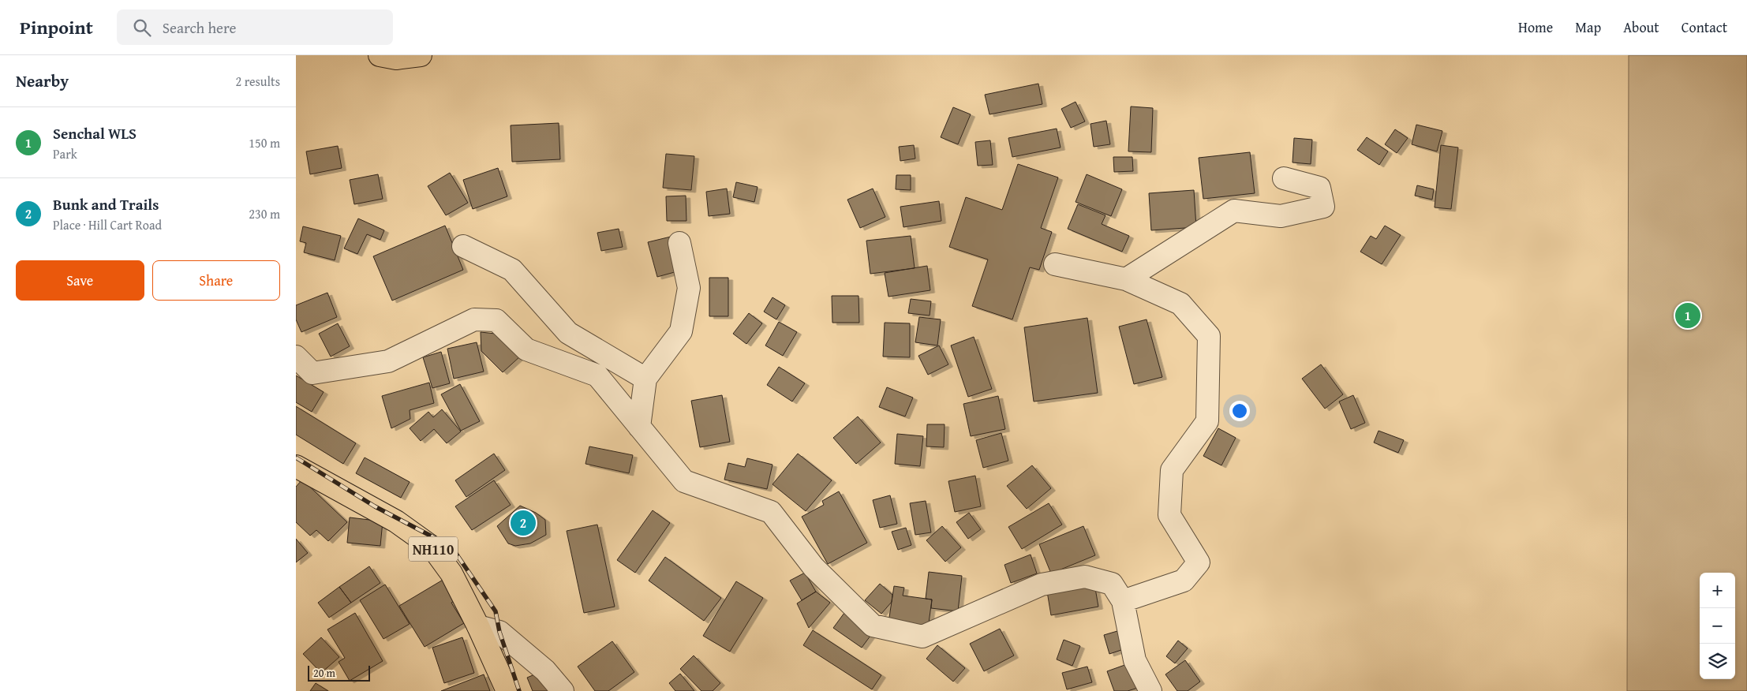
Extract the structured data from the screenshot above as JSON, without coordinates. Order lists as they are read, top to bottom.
{
  "streets": {
    "main road": ["NH110"]
  },
  "scale_bar": "20 m",
  "page": {
    "header": "Pinpoint",
    "search": "Search here",
    "nav": [
      "Home",
      "Map",
      "About",
      "Contact"
    ],
    "heading": ["Nearby", "2 results"],
    "list": [
      {
        "mark": "1",
        "name": "Senchal WLS",
        "note": "Park",
        "value": "150 m"
      },
      {
        "mark": "2",
        "name": "Bunk and Trails",
        "note": "Place · Hill Cart Road",
        "value": "230 m"
      }
    ],
    "buttons": ["Save", "Share"],
    "pins": ["1", "2"],
    "map_buttons": ["+", "−"],
    "scale": "20 m"
  }
}
